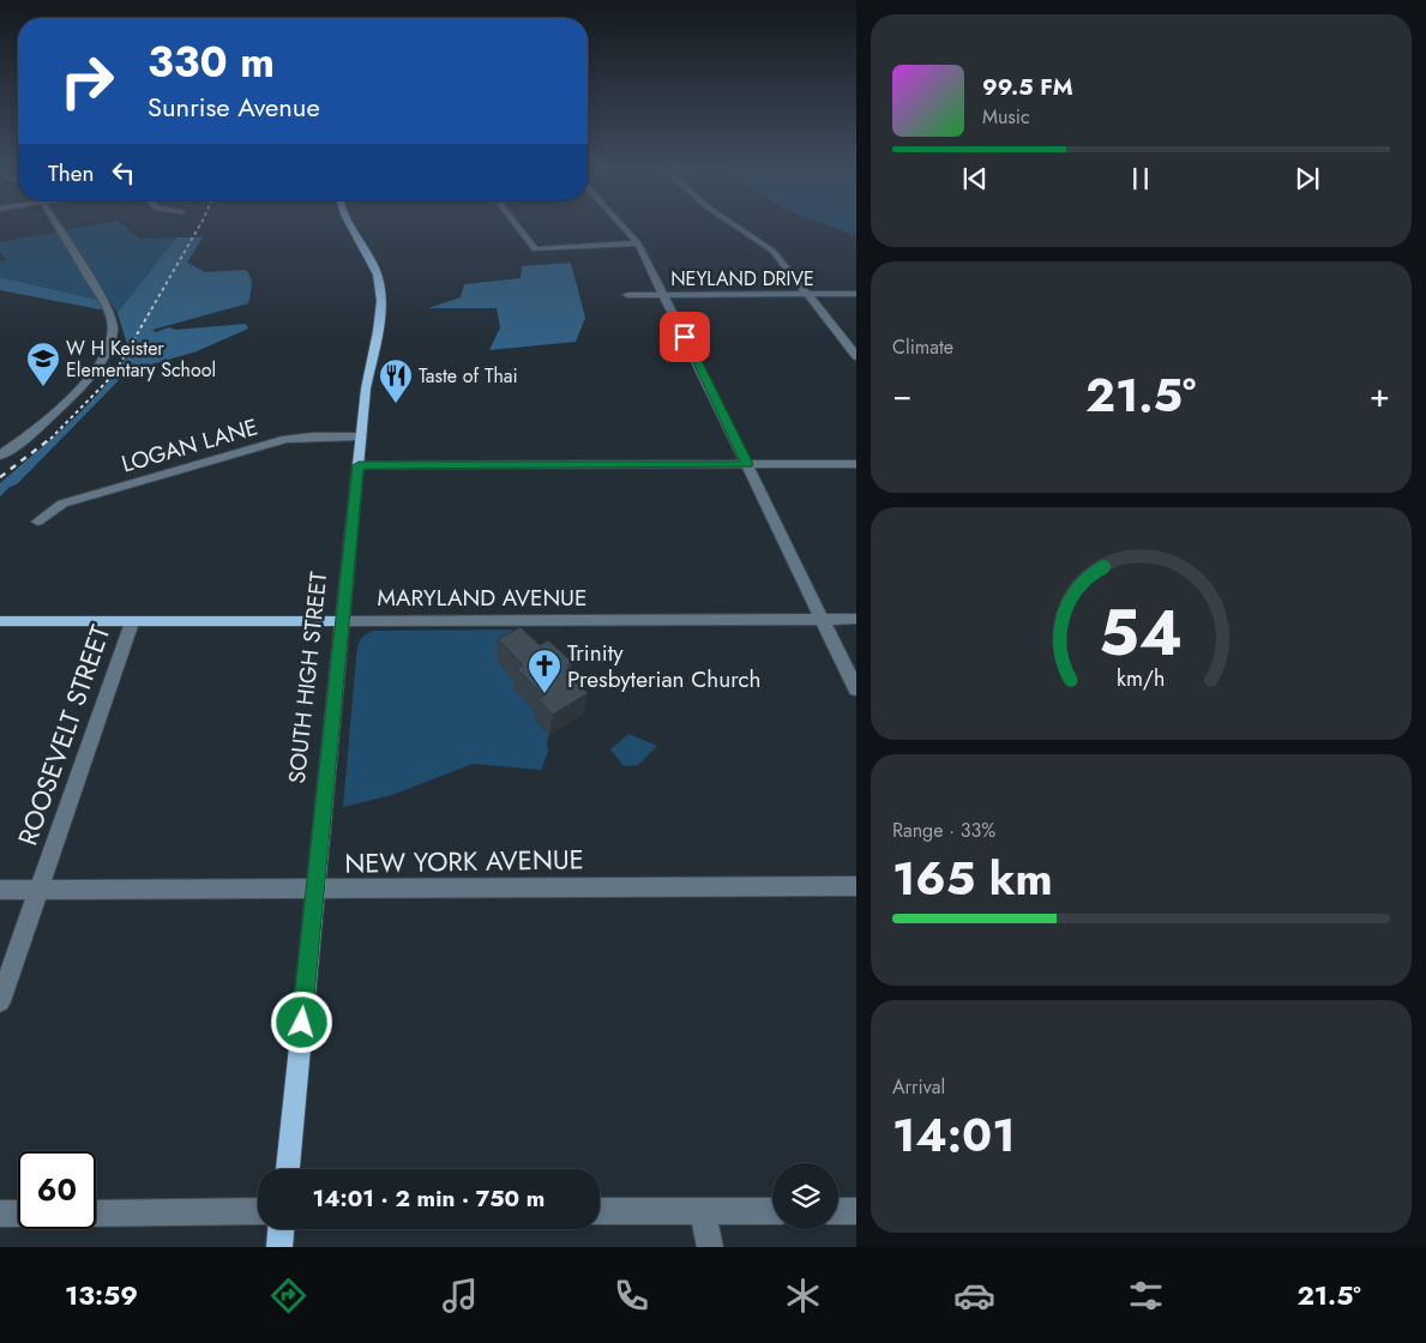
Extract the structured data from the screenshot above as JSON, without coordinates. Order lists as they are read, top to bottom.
{
  "streets": {
    "main road": ["MARYLAND AVENUE", "SOUTH HIGH STREET"],
    "street": [
      "NEYLAND DRIVE",
      "LOGAN LANE",
      "ROOSEVELT STREET",
      "NEW YORK AVENUE"
    ]
  },
  "crossings": [
    ["LOGAN LANE", "SOUTH HIGH STREET"],
    ["MARYLAND AVENUE", "SOUTH HIGH STREET"],
    ["MARYLAND AVENUE", "ROOSEVELT STREET"],
    ["SOUTH HIGH STREET", "NEW YORK AVENUE"],
    ["ROOSEVELT STREET", "NEW YORK AVENUE"]
  ],
  "places": {
    "school or university": ["W H Keister Elementary School"],
    "restaurant": ["Taste of Thai"],
    "church": ["Trinity Presbyterian Church"]
  },
  "page": {
    "turn": ["330 m", "Sunrise Avenue"],
    "song": ["99.5 FM", "Music"],
    "then": "Then",
    "tile": [
      "Climate",
      ["Range · 33%", "165 km"],
      ["Arrival", "14:01"]
    ],
    "heat": ["−", "21.5°", "+"],
    "limit": "60",
    "trip": "14:01 · 2 min · 750 m",
    "tabs": ["13:59", "21.5°"],
    "gauge": ["54", "km/h"]
  }
}
